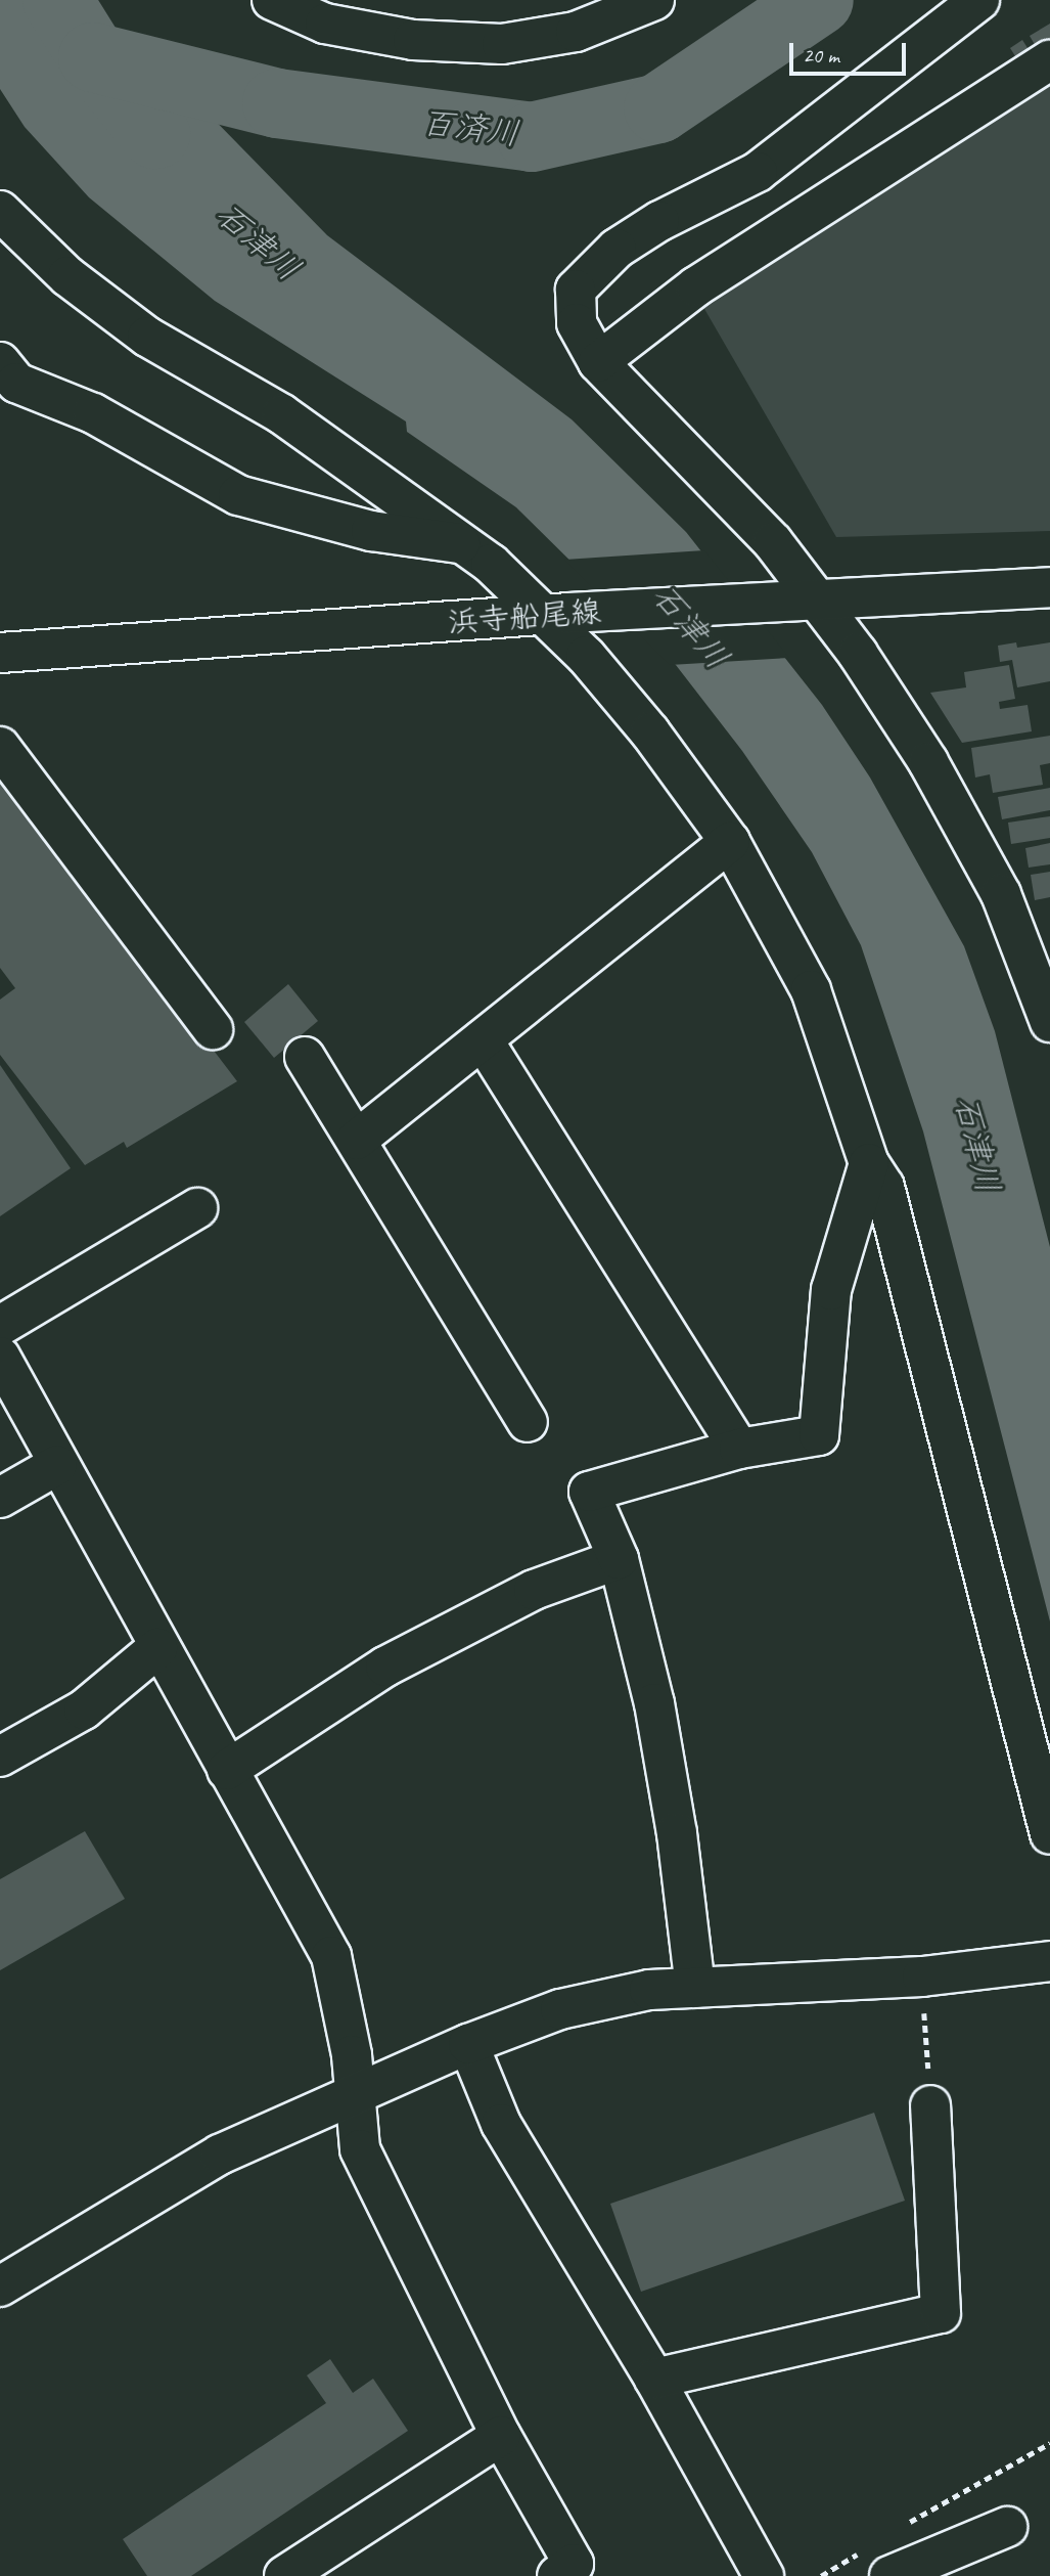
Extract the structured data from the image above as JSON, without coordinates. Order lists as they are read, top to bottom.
{
  "streets": {
    "street": ["浜寺船尾線"]
  },
  "water": ["百済川", "石津川"],
  "scale_bar": "20 m"
}
